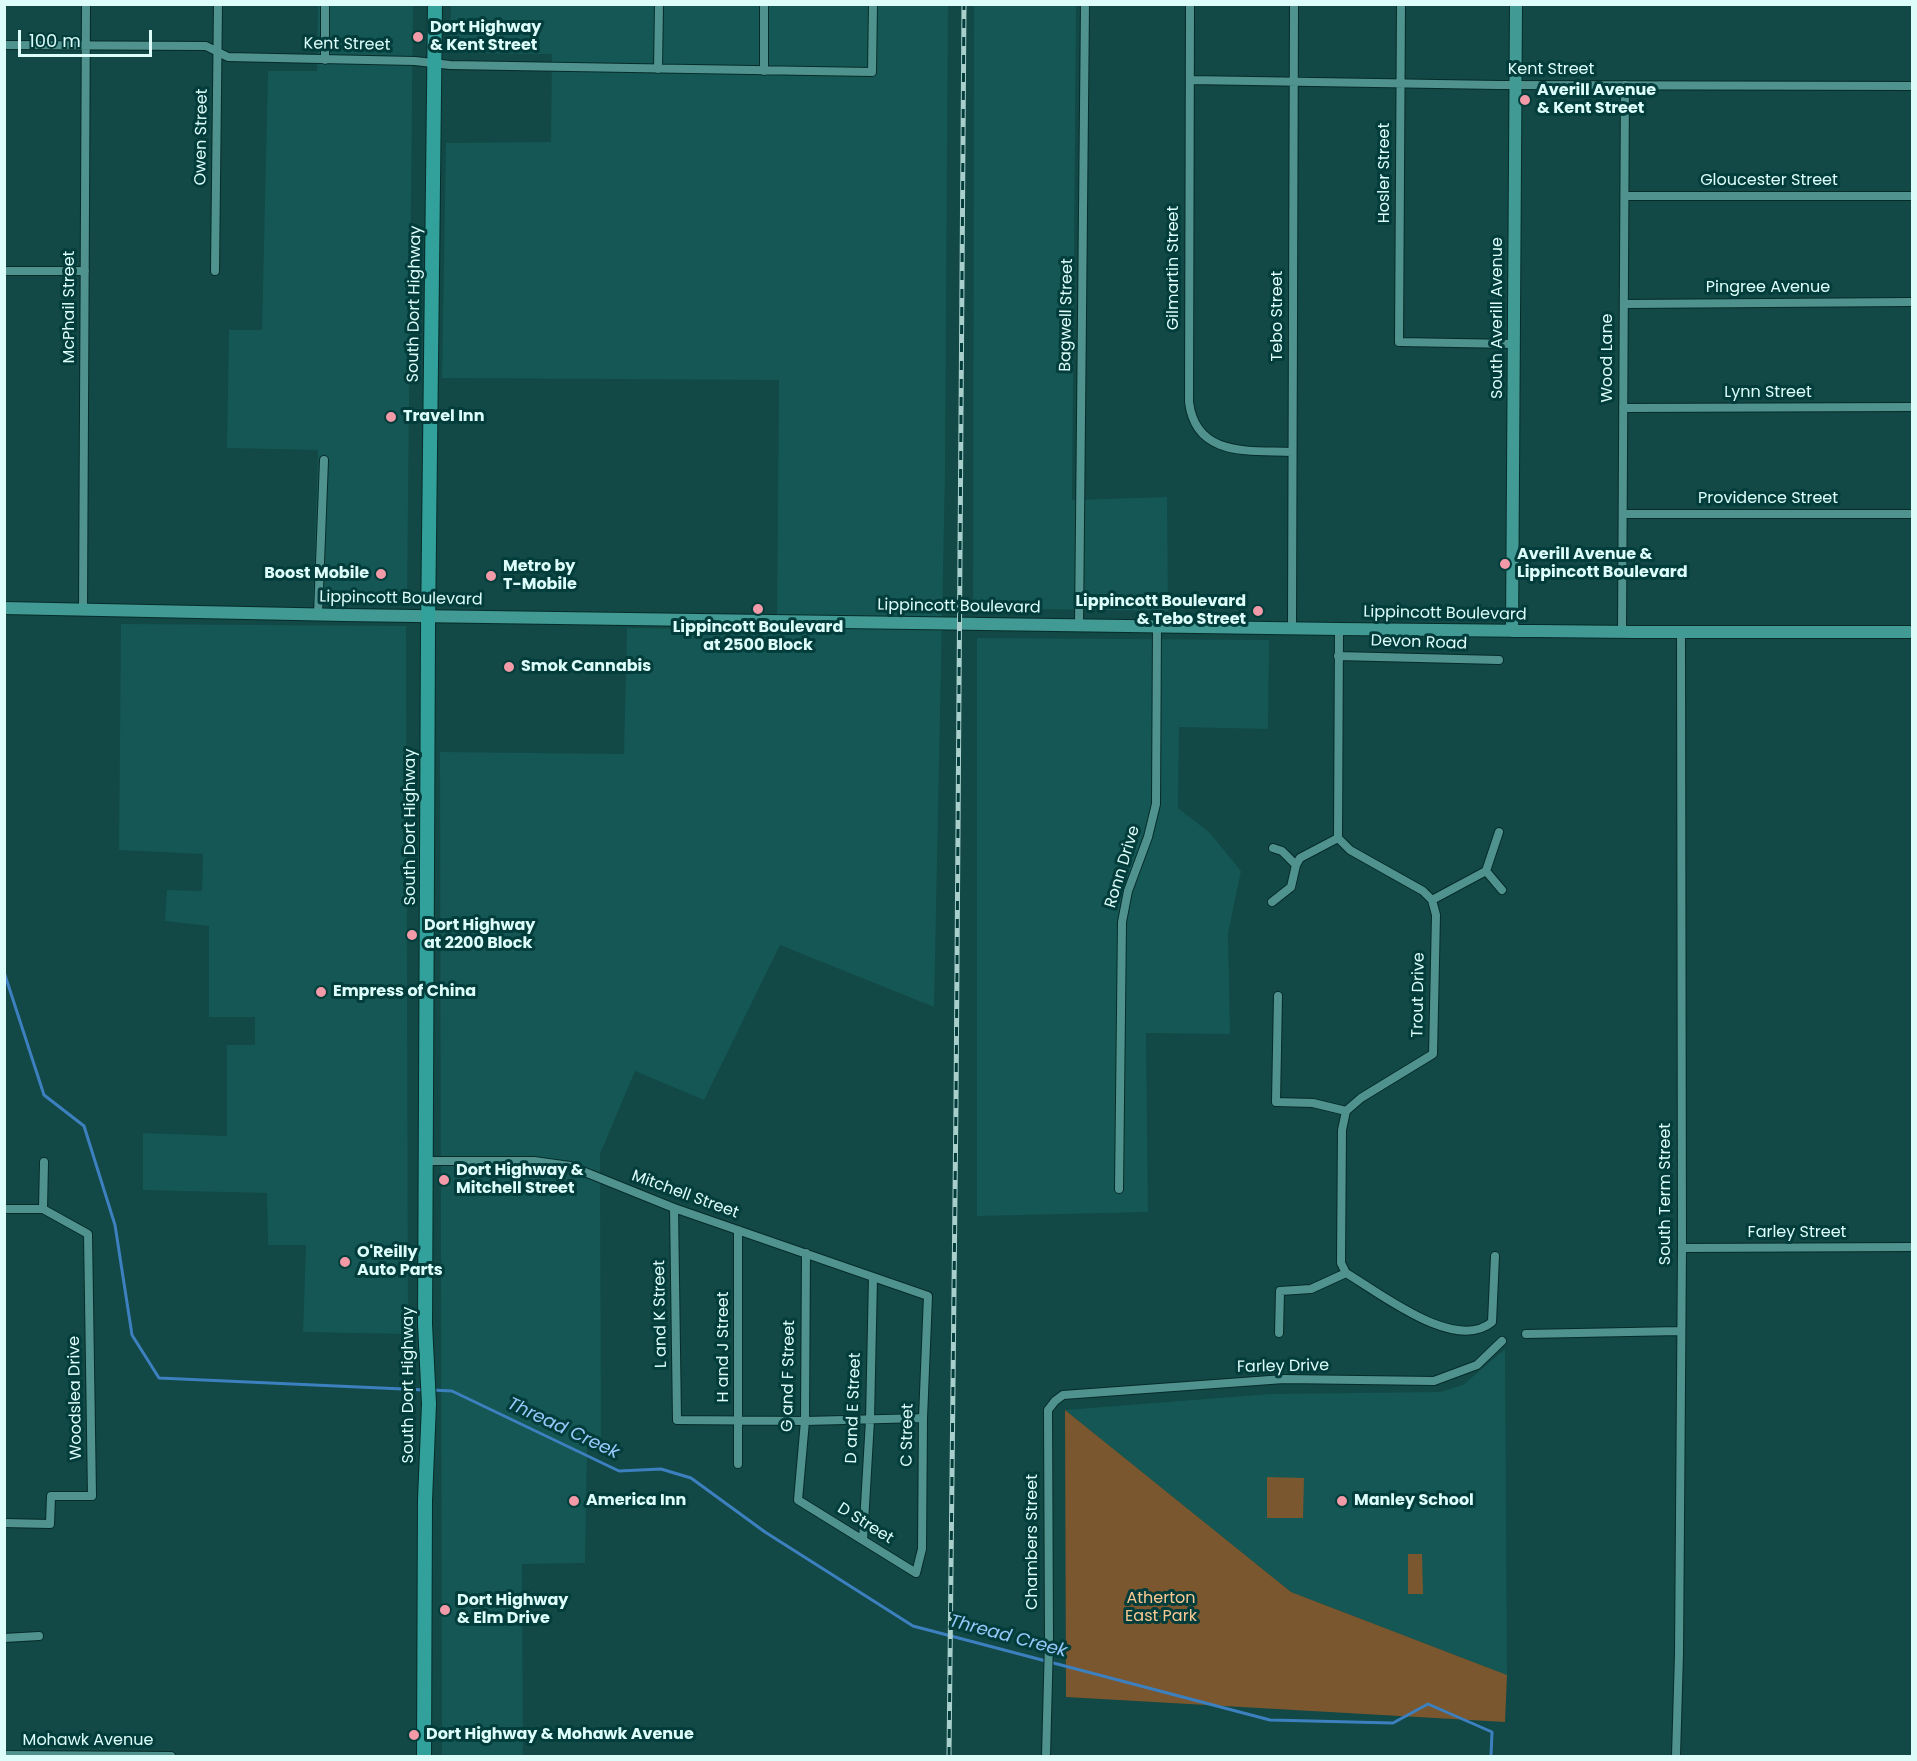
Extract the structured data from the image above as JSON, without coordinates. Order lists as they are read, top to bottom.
{
  "streets": {
    "main road": ["South Dort Highway"],
    "street": [
      "Kent Street",
      "Owen Street",
      "Hosler Street",
      "Gloucester Street",
      "Gilmartin Street",
      "Pingree Avenue",
      "McPhail Street",
      "Bagwell Street",
      "Tebo Street",
      "South Averill Avenue",
      "Wood Lane",
      "Lynn Street",
      "Providence Street",
      "Lippincott Boulevard",
      "Devon Road",
      "Ronn Drive",
      "Trout Drive",
      "South Term Street",
      "Mitchell Street",
      "Farley Street",
      "L and K Street",
      "H and J Street",
      "Farley Drive",
      "G and F Street",
      "Woodslea Drive",
      "D and E Street",
      "C Street",
      "D Street",
      "Chambers Street",
      "Mohawk Avenue"
    ]
  },
  "crossings": [
    ["Kent Street", "Owen Street"],
    ["Kent Street", "Hosler Street"],
    ["Kent Street", "Gilmartin Street"],
    ["Kent Street", "South Dort Highway"],
    ["Kent Street", "McPhail Street"],
    ["Kent Street", "Tebo Street"],
    ["Kent Street", "South Averill Avenue"],
    ["Kent Street", "Wood Lane"],
    ["Hosler Street", "South Averill Avenue"],
    ["Gloucester Street", "Wood Lane"],
    ["Gilmartin Street", "Tebo Street"],
    ["Pingree Avenue", "Wood Lane"],
    ["South Dort Highway", "Lippincott Boulevard"],
    ["South Dort Highway", "Mitchell Street"],
    ["McPhail Street", "Lippincott Boulevard"],
    ["Bagwell Street", "Lippincott Boulevard"],
    ["Tebo Street", "Lippincott Boulevard"],
    ["South Averill Avenue", "Lippincott Boulevard"],
    ["Wood Lane", "Lynn Street"],
    ["Wood Lane", "Providence Street"],
    ["Wood Lane", "Lippincott Boulevard"],
    ["Lippincott Boulevard", "Ronn Drive"],
    ["Lippincott Boulevard", "South Term Street"],
    ["South Term Street", "Farley Street"],
    ["Mitchell Street", "L and K Street"],
    ["Mitchell Street", "H and J Street"],
    ["Mitchell Street", "G and F Street"],
    ["Mitchell Street", "D and E Street"],
    ["Mitchell Street", "C Street"],
    ["L and K Street", "H and J Street"],
    ["Farley Drive", "Chambers Street"],
    ["G and F Street", "D Street"],
    ["D and E Street", "D Street"],
    ["C Street", "D Street"]
  ],
  "water": ["Thread Creek"],
  "parks": ["Atherton East Park"],
  "places": [
    "Dort Highway & Kent Street",
    "Averill Avenue & Kent Street",
    "Travel Inn",
    "Averill Avenue & Lippincott Boulevard",
    "Boost Mobile",
    "Metro by T-Mobile",
    "Lippincott Boulevard at 2500 Block",
    "Lippincott Boulevard & Tebo Street",
    "Smok Cannabis",
    "Dort Highway at 2200 Block",
    "Empress of China",
    "Dort Highway & Mitchell Street",
    "O'Reilly Auto Parts",
    "America Inn",
    "Manley School",
    "Dort Highway & Elm Drive",
    "Dort Highway & Mohawk Avenue"
  ],
  "scale_bar": "100 m"
}
